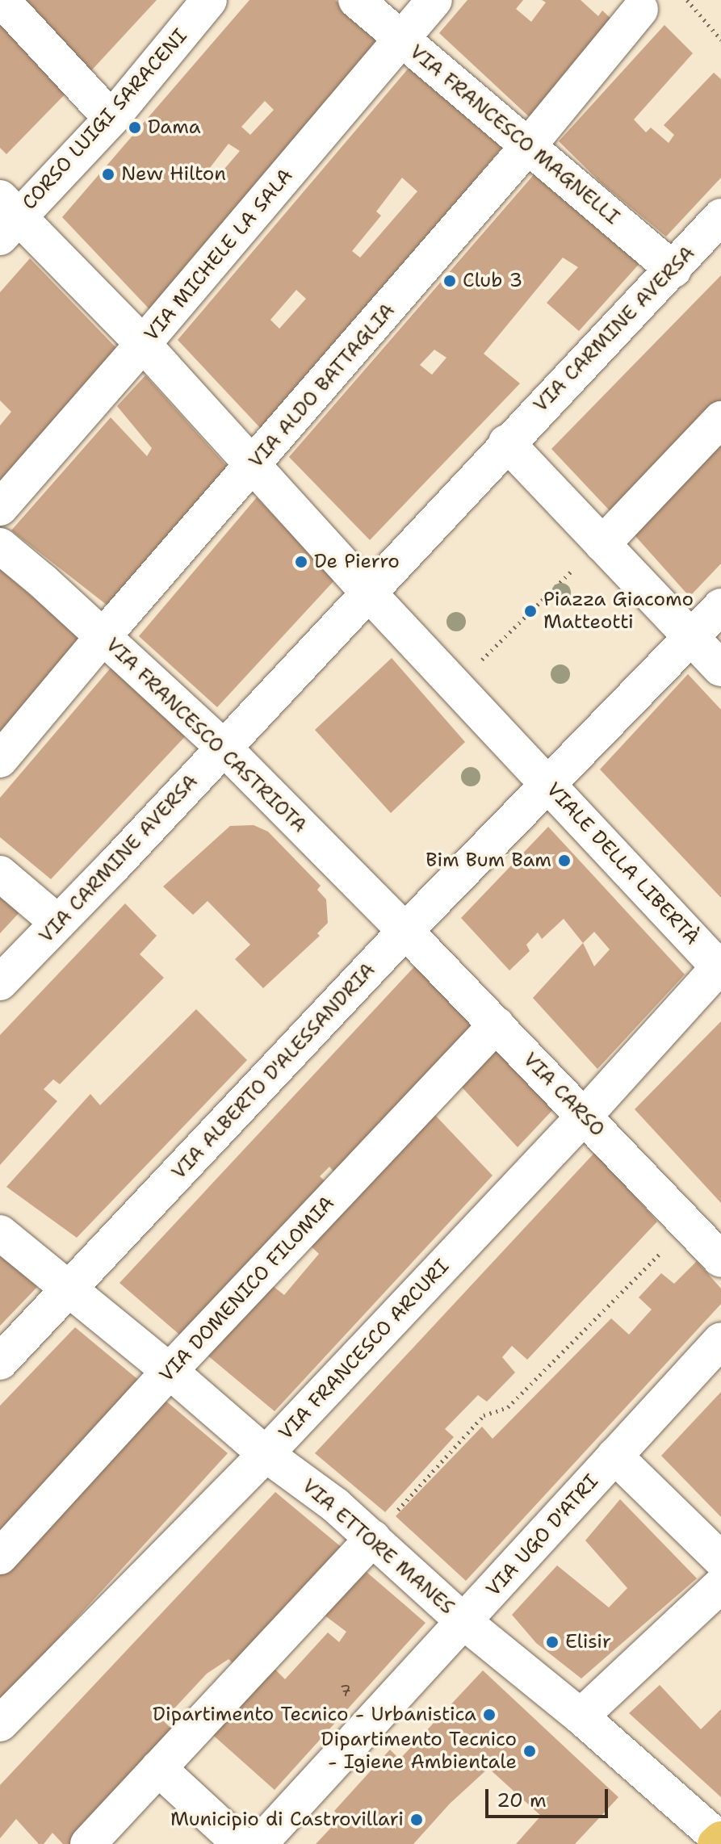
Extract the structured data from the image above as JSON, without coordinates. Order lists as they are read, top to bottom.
{
  "streets": {
    "street": [
      "CORSO LUIGI SARACENI",
      "VIA FRANCESCO MAGNELLI",
      "VIA MICHELE LA SALA",
      "VIA CARMINE AVERSA",
      "VIA ALDO BATTAGLIA",
      "VIA FRANCESCO CASTRIOTA",
      "VIALE DELLA LIBERTÀ",
      "VIA ALBERTO D'ALESSANDRIA",
      "VIA CARSO",
      "VIA DOMENICO FILOMIA",
      "VIA FRANCESCO ARCURI",
      "VIA UGO D'ATRI",
      "VIA ETTORE MANES"
    ]
  },
  "crossings": [
    ["VIA FRANCESCO MAGNELLI", "VIA MICHELE LA SALA"],
    ["VIA FRANCESCO MAGNELLI", "VIA CARMINE AVERSA"],
    ["VIA FRANCESCO MAGNELLI", "VIA ALDO BATTAGLIA"],
    ["VIA CARMINE AVERSA", "VIA FRANCESCO CASTRIOTA"],
    ["VIA ALDO BATTAGLIA", "VIA FRANCESCO CASTRIOTA"],
    ["VIA FRANCESCO CASTRIOTA", "VIA ALBERTO D'ALESSANDRIA"],
    ["VIA FRANCESCO CASTRIOTA", "VIA CARSO"],
    ["VIALE DELLA LIBERTÀ", "VIA ALBERTO D'ALESSANDRIA"],
    ["VIALE DELLA LIBERTÀ", "VIA FRANCESCO ARCURI"],
    ["VIA ALBERTO D'ALESSANDRIA", "VIA CARSO"],
    ["VIA ALBERTO D'ALESSANDRIA", "VIA ETTORE MANES"],
    ["VIA CARSO", "VIA DOMENICO FILOMIA"],
    ["VIA CARSO", "VIA FRANCESCO ARCURI"],
    ["VIA DOMENICO FILOMIA", "VIA ETTORE MANES"],
    ["VIA FRANCESCO ARCURI", "VIA ETTORE MANES"],
    ["VIA UGO D'ATRI", "VIA ETTORE MANES"]
  ],
  "places": [
    "Dama",
    "New Hilton",
    "Club 3",
    "De Pierro",
    "Piazza Giacomo Matteotti",
    "Bim Bum Bam",
    "Elisir",
    "Dipartimento Tecnico - Urbanistica",
    "Dipartimento Tecnico - Igiene Ambientale",
    "Municipio di Castrovillari"
  ],
  "house_numbers": ["7"],
  "scale_bar": "20 m"
}
